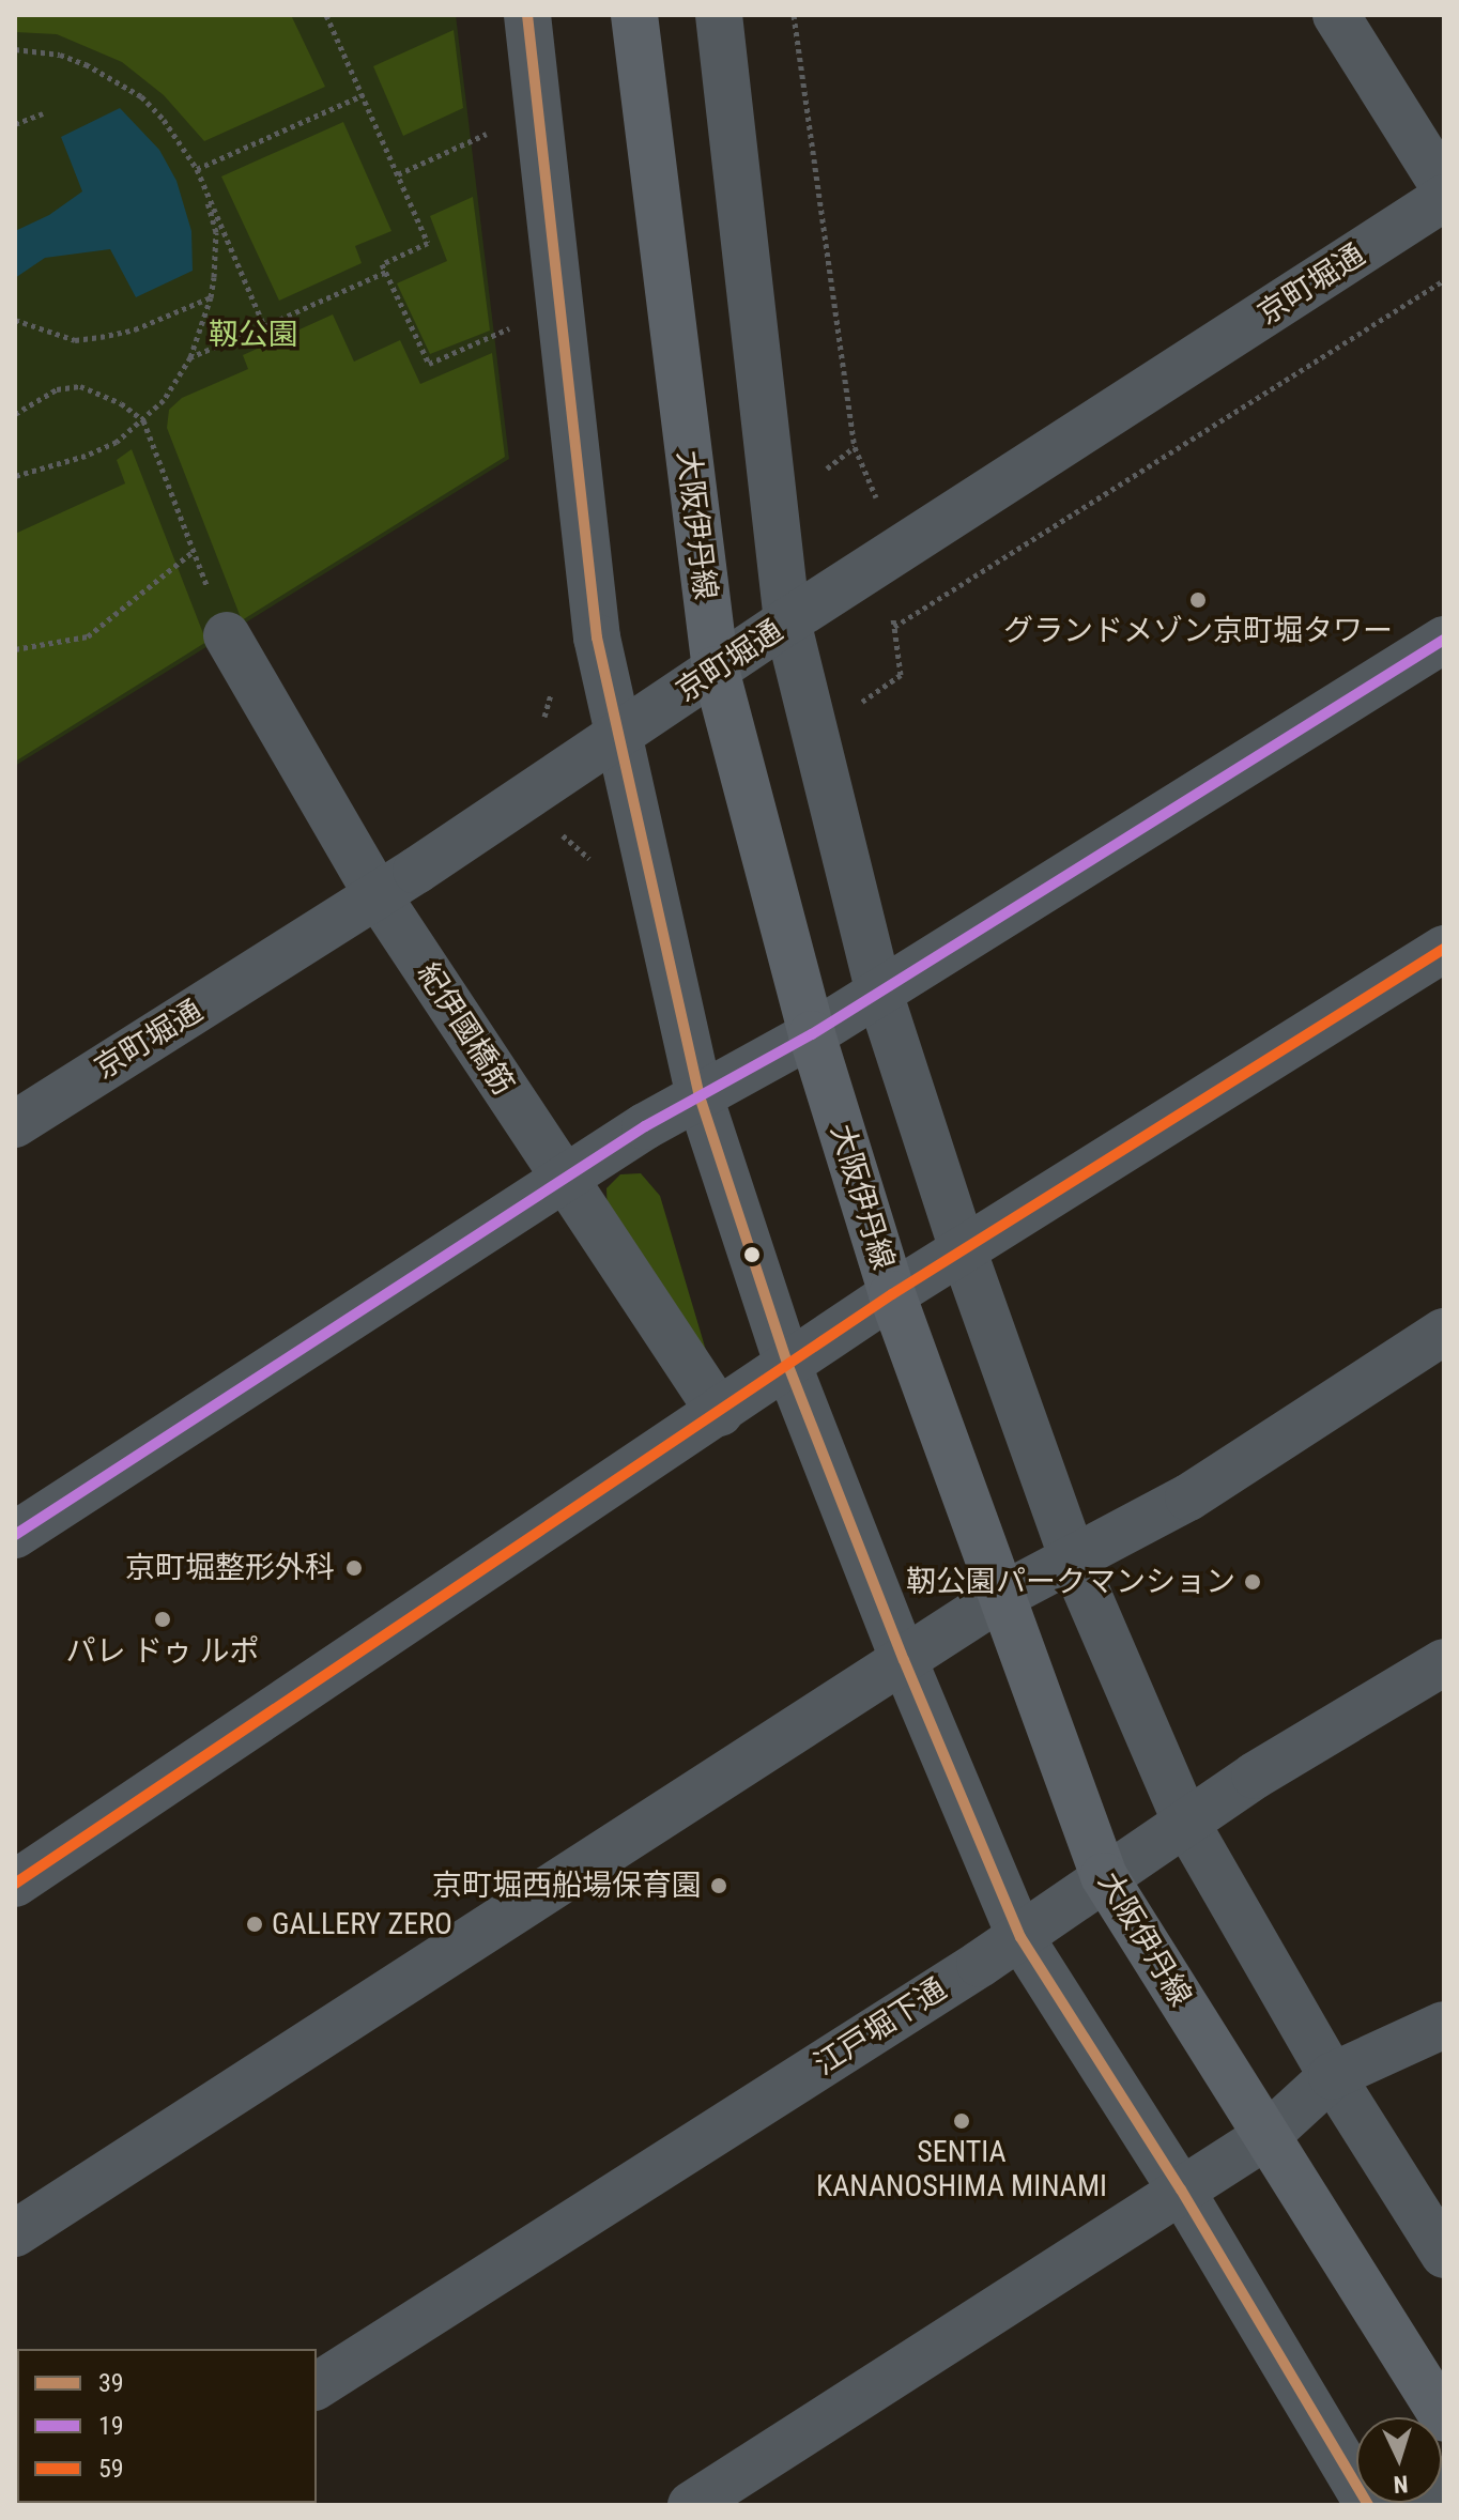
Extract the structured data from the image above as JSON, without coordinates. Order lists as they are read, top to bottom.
{
  "streets": {
    "main road": ["大阪伊丹線"],
    "street": ["京町堀通", "紀伊國橋筋", "江戸堀下通"]
  },
  "crossings": [
    ["京町堀通", "大阪伊丹線"],
    ["京町堀通", "紀伊國橋筋"],
    ["大阪伊丹線", "江戸堀下通"]
  ],
  "parks": ["靱公園"],
  "places": [
    "グランドメゾン京町堀タワー",
    "京町堀整形外科",
    "靭公園パークマンション",
    "パレ ドゥ ルポ",
    "京町堀西船場保育園",
    "GALLERY ZERO",
    "SENTIA KANANOSHIMA MINAMI"
  ],
  "lines": ["transit line 39", "transit line 19", "transit line 59"],
  "legend": ["39", "19", "59"],
  "north": "bottom"
}
